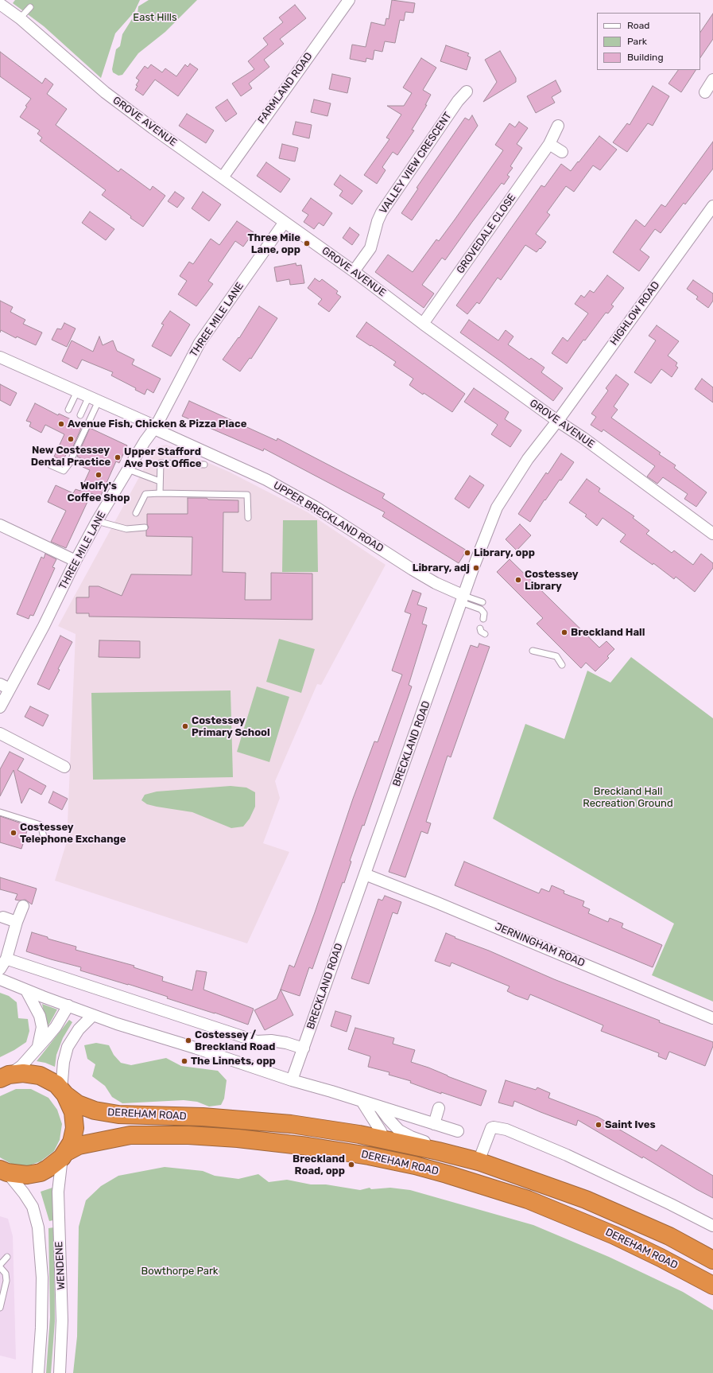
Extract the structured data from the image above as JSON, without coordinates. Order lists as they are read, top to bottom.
{
  "streets": {
    "highway": ["DEREHAM ROAD"],
    "street": [
      "FARMLAND ROAD",
      "GROVE AVENUE",
      "VALLEY VIEW CRESCENT",
      "GROVEDALE CLOSE",
      "HIGHLOW ROAD",
      "THREE MILE LANE",
      "UPPER BRECKLAND ROAD",
      "BRECKLAND ROAD",
      "JERNINGHAM ROAD",
      "WENDENE"
    ]
  },
  "crossings": [
    ["FARMLAND ROAD", "GROVE AVENUE"],
    ["GROVE AVENUE", "VALLEY VIEW CRESCENT"],
    ["GROVE AVENUE", "GROVEDALE CLOSE"],
    ["GROVE AVENUE", "HIGHLOW ROAD"],
    ["GROVE AVENUE", "THREE MILE LANE"],
    ["GROVE AVENUE", "BRECKLAND ROAD"],
    ["HIGHLOW ROAD", "BRECKLAND ROAD"],
    ["THREE MILE LANE", "UPPER BRECKLAND ROAD"],
    ["UPPER BRECKLAND ROAD", "BRECKLAND ROAD"],
    ["BRECKLAND ROAD", "JERNINGHAM ROAD"],
    ["DEREHAM ROAD", "WENDENE"]
  ],
  "parks": ["East Hills", "Breckland Hall Recreation Ground", "Bowthorpe Park"],
  "places": [
    "Three Mile Lane, opp",
    "Avenue Fish, Chicken & Pizza Place",
    "New Costessey Dental Practice",
    "Upper Stafford Ave Post Office",
    "Wolfy's Coffee Shop",
    "Library, opp",
    "Library, adj",
    "Costessey Library",
    "Breckland Hall",
    "Costessey Primary School",
    "Costessey Telephone Exchange",
    "Costessey / Breckland Road",
    "The Linnets, opp",
    "Saint Ives",
    "Breckland Road, opp"
  ],
  "legend": ["Road", "Park", "Building"]
}
